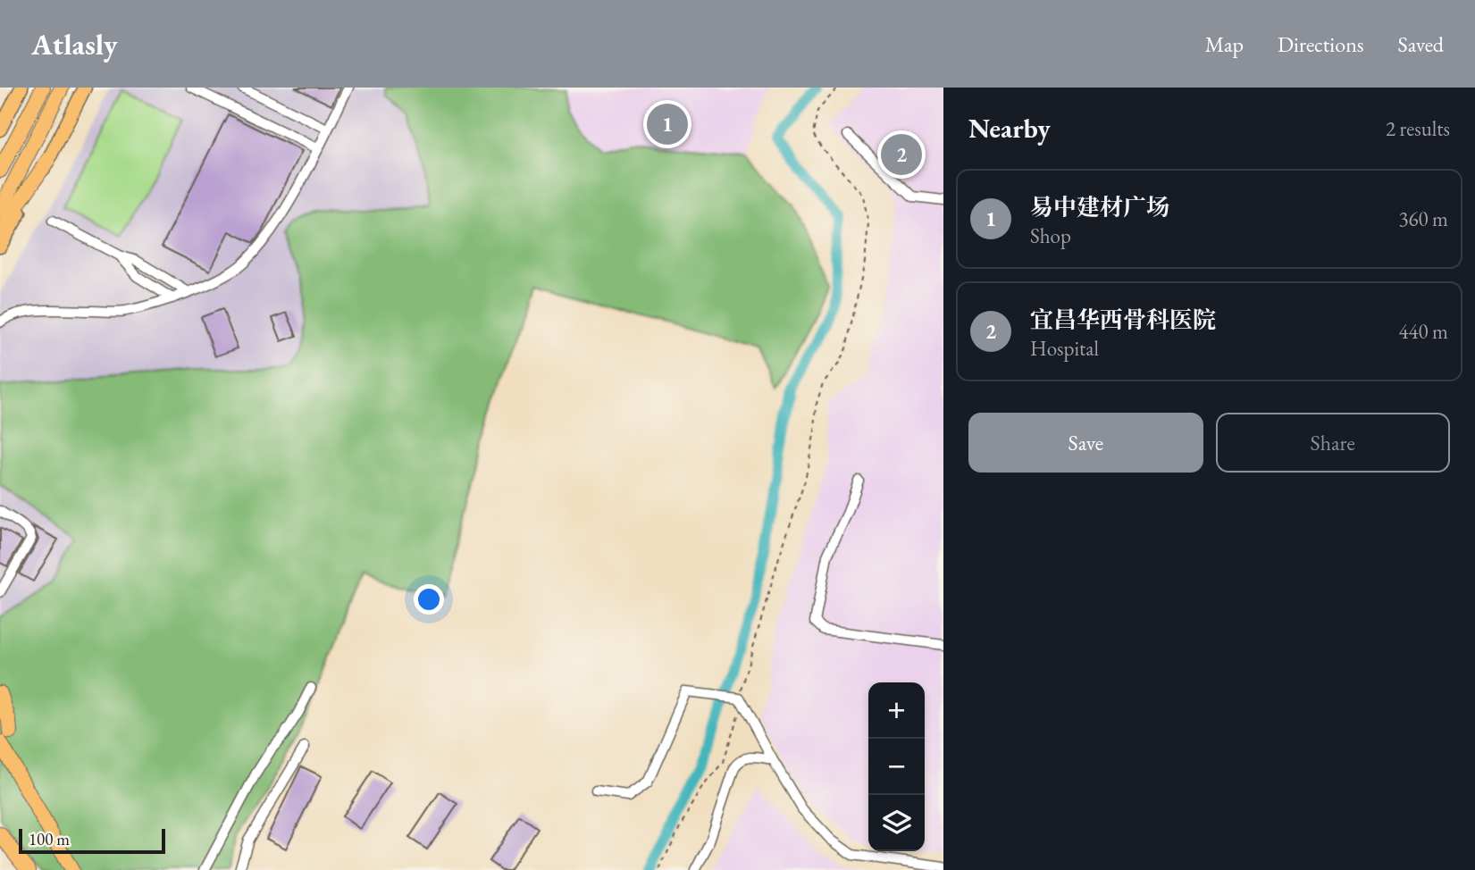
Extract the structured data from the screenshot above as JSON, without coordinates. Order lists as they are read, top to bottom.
{
  "scale_bar": "100 m",
  "page": {
    "header": "Atlasly",
    "nav": ["Map", "Directions", "Saved"],
    "heading": ["Nearby", "2 results"],
    "pins": ["1", "2"],
    "list": [
      {
        "mark": "1",
        "name": "易中建材广场",
        "note": "Shop",
        "value": "360 m"
      },
      {
        "mark": "2",
        "name": "宜昌华西骨科医院",
        "note": "Hospital",
        "value": "440 m"
      }
    ],
    "buttons": ["Save", "Share"],
    "map_buttons": ["+", "−"],
    "scale": "100 m"
  }
}
